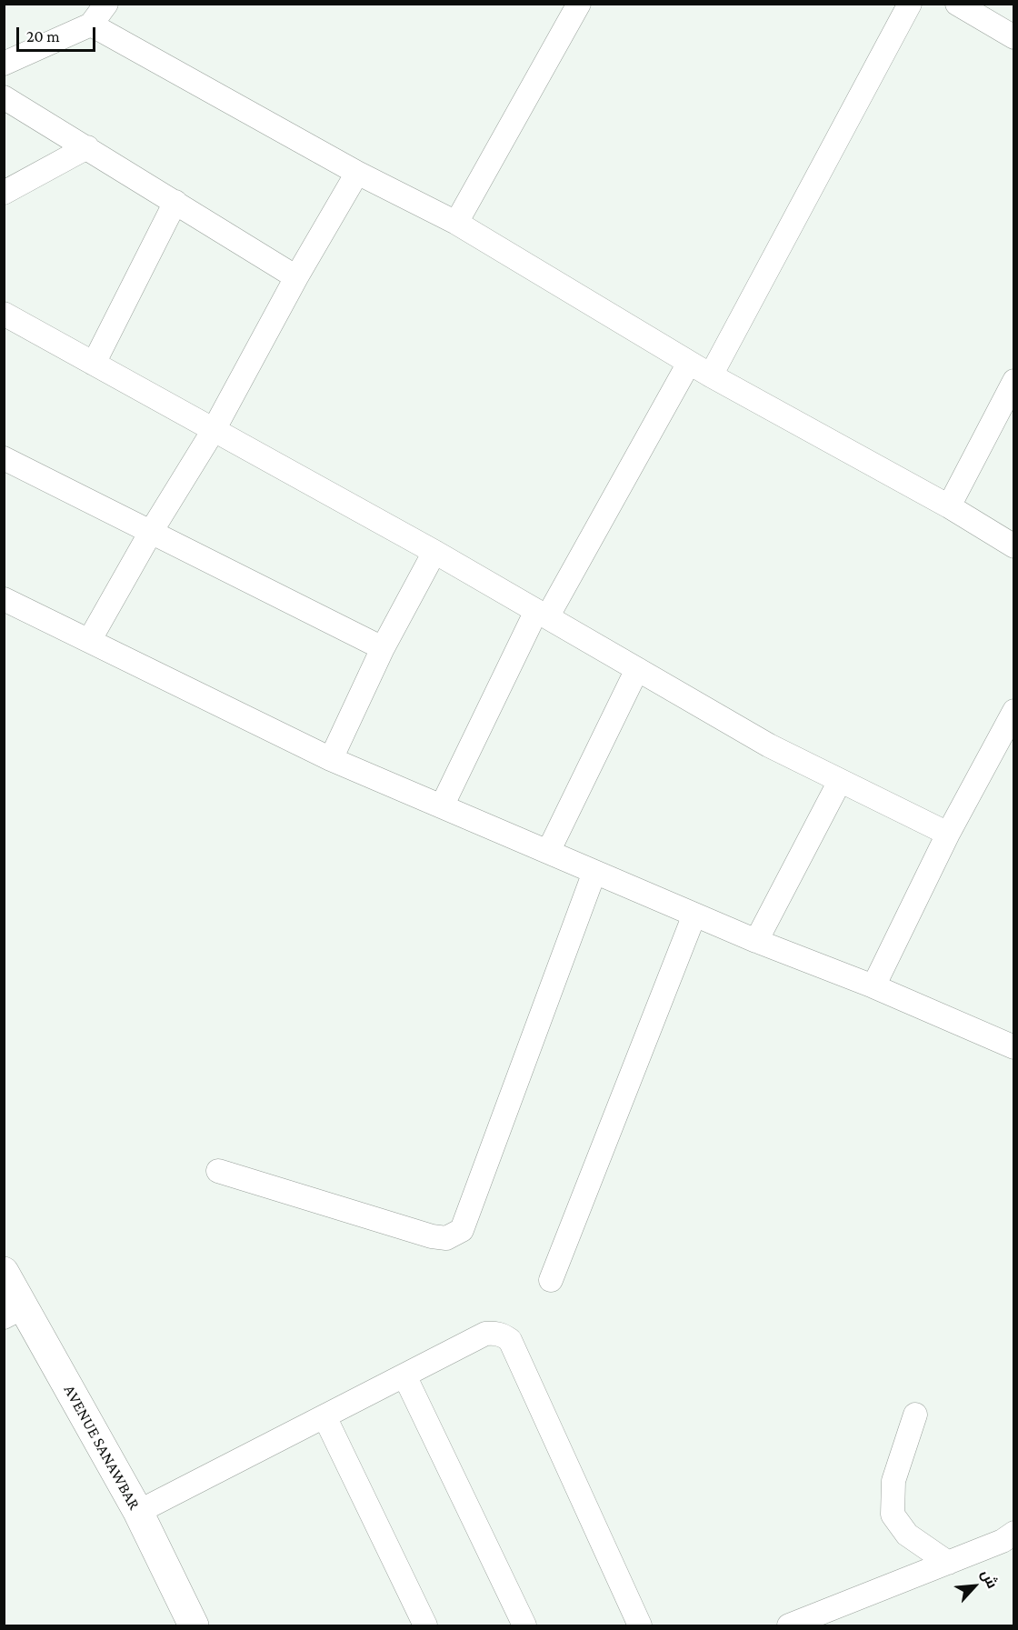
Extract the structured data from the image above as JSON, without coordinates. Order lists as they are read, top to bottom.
{
  "streets": {
    "street": ["AVENUE SANAWBAR"]
  },
  "scale_bar": "20 m",
  "north": "top right"
}
